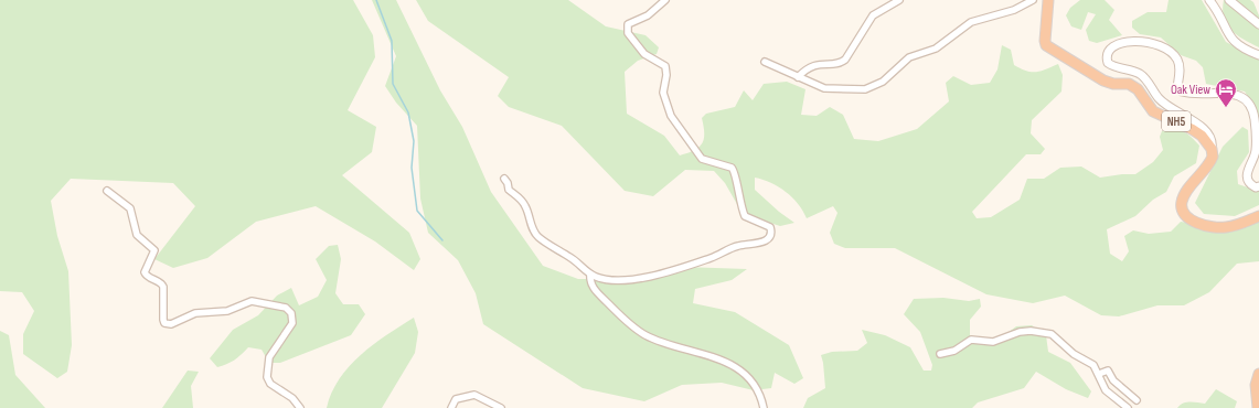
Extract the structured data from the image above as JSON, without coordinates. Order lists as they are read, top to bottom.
{
  "streets": {
    "highway": ["NH5"]
  },
  "places": {
    "hotel": ["Oak View"]
  }
}
